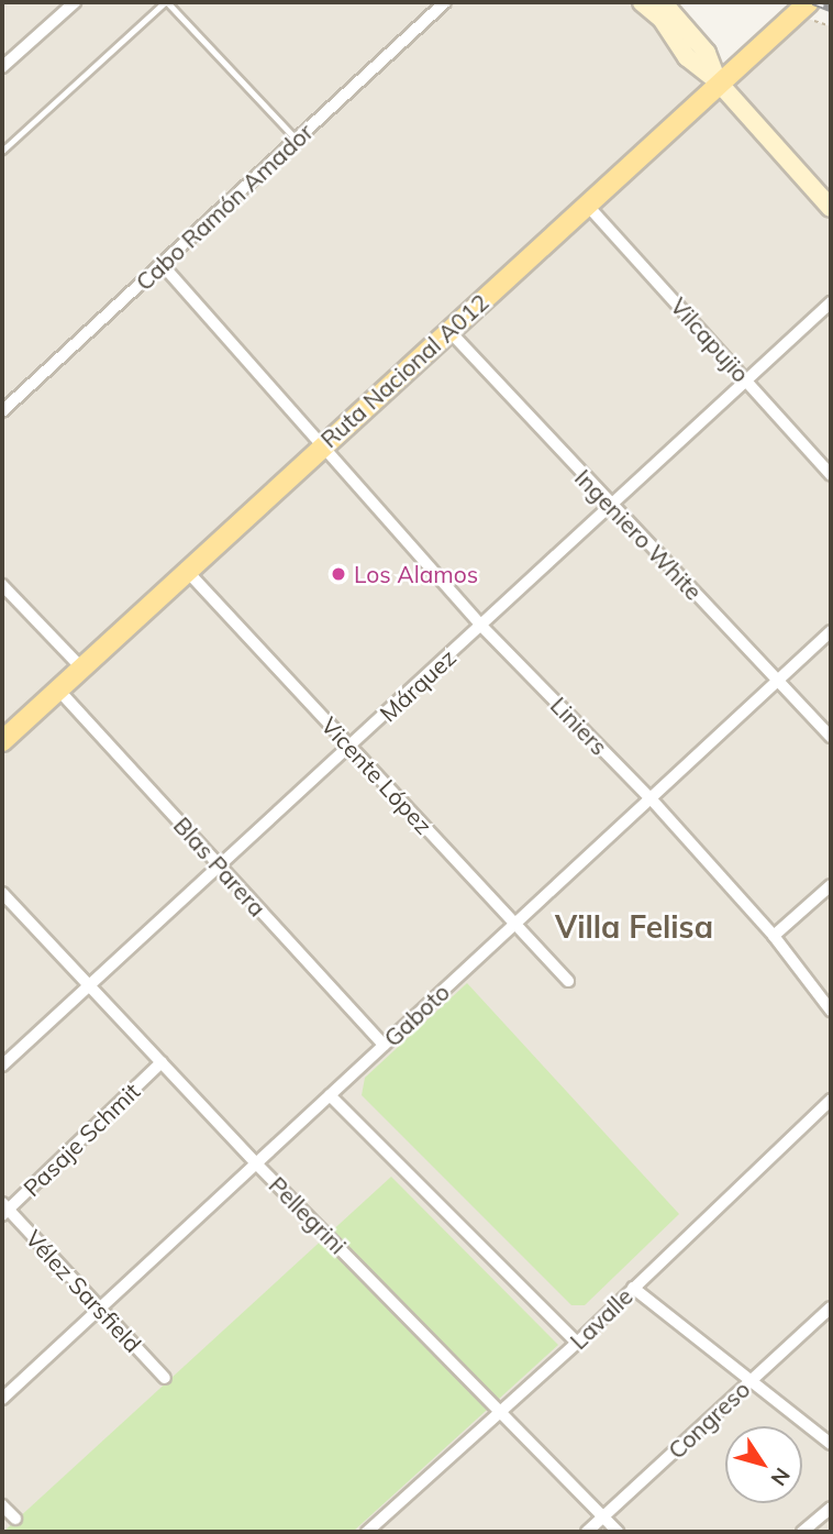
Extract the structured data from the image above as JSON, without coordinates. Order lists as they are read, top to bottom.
{
  "streets": {
    "main road": ["Ruta Nacional A012"],
    "street": [
      "Cabo Ramón Amador",
      "Vilcapujio",
      "Ingeniero White",
      "Márquez",
      "Liniers",
      "Vicente López",
      "Blas Parera",
      "Gaboto",
      "Pasaje Schmit",
      "Pellegrini",
      "Vélez Sarsfield",
      "Lavalle",
      "Congreso"
    ]
  },
  "crossings": [
    ["Cabo Ramón Amador", "Liniers"],
    ["Vilcapujio", "Ruta Nacional A012"],
    ["Vilcapujio", "Márquez"],
    ["Ruta Nacional A012", "Ingeniero White"],
    ["Ruta Nacional A012", "Liniers"],
    ["Ruta Nacional A012", "Vicente López"],
    ["Ruta Nacional A012", "Blas Parera"],
    ["Ingeniero White", "Márquez"],
    ["Ingeniero White", "Gaboto"],
    ["Márquez", "Liniers"],
    ["Márquez", "Vicente López"],
    ["Márquez", "Blas Parera"],
    ["Márquez", "Pellegrini"],
    ["Liniers", "Gaboto"],
    ["Vicente López", "Gaboto"],
    ["Blas Parera", "Gaboto"],
    ["Gaboto", "Pellegrini"],
    ["Gaboto", "Vélez Sarsfield"],
    ["Pasaje Schmit", "Pellegrini"],
    ["Pasaje Schmit", "Vélez Sarsfield"],
    ["Pellegrini", "Lavalle"],
    ["Pellegrini", "Congreso"]
  ],
  "districts": ["Villa Felisa"],
  "places": ["Los Alamos"],
  "north": "bottom right"
}
